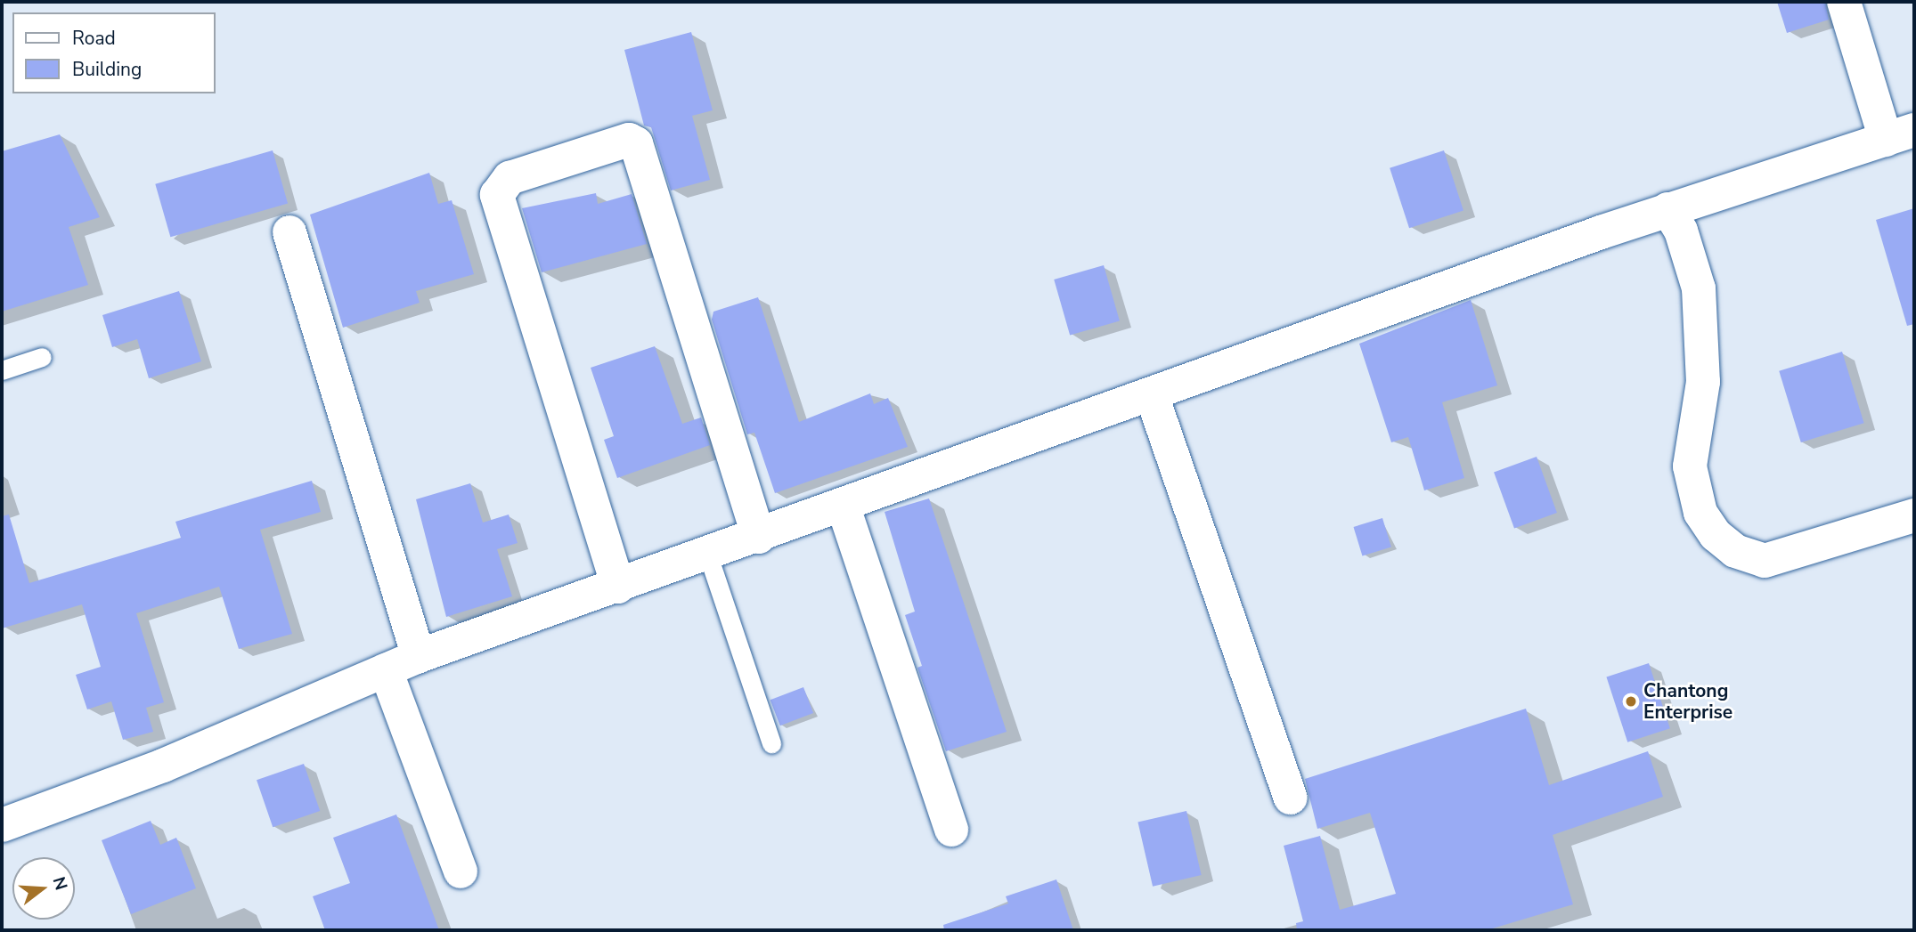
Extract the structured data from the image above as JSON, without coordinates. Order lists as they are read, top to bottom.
{
  "places": ["Chantong Enterprise"],
  "legend": ["Road", "Building"],
  "north": "right"
}
